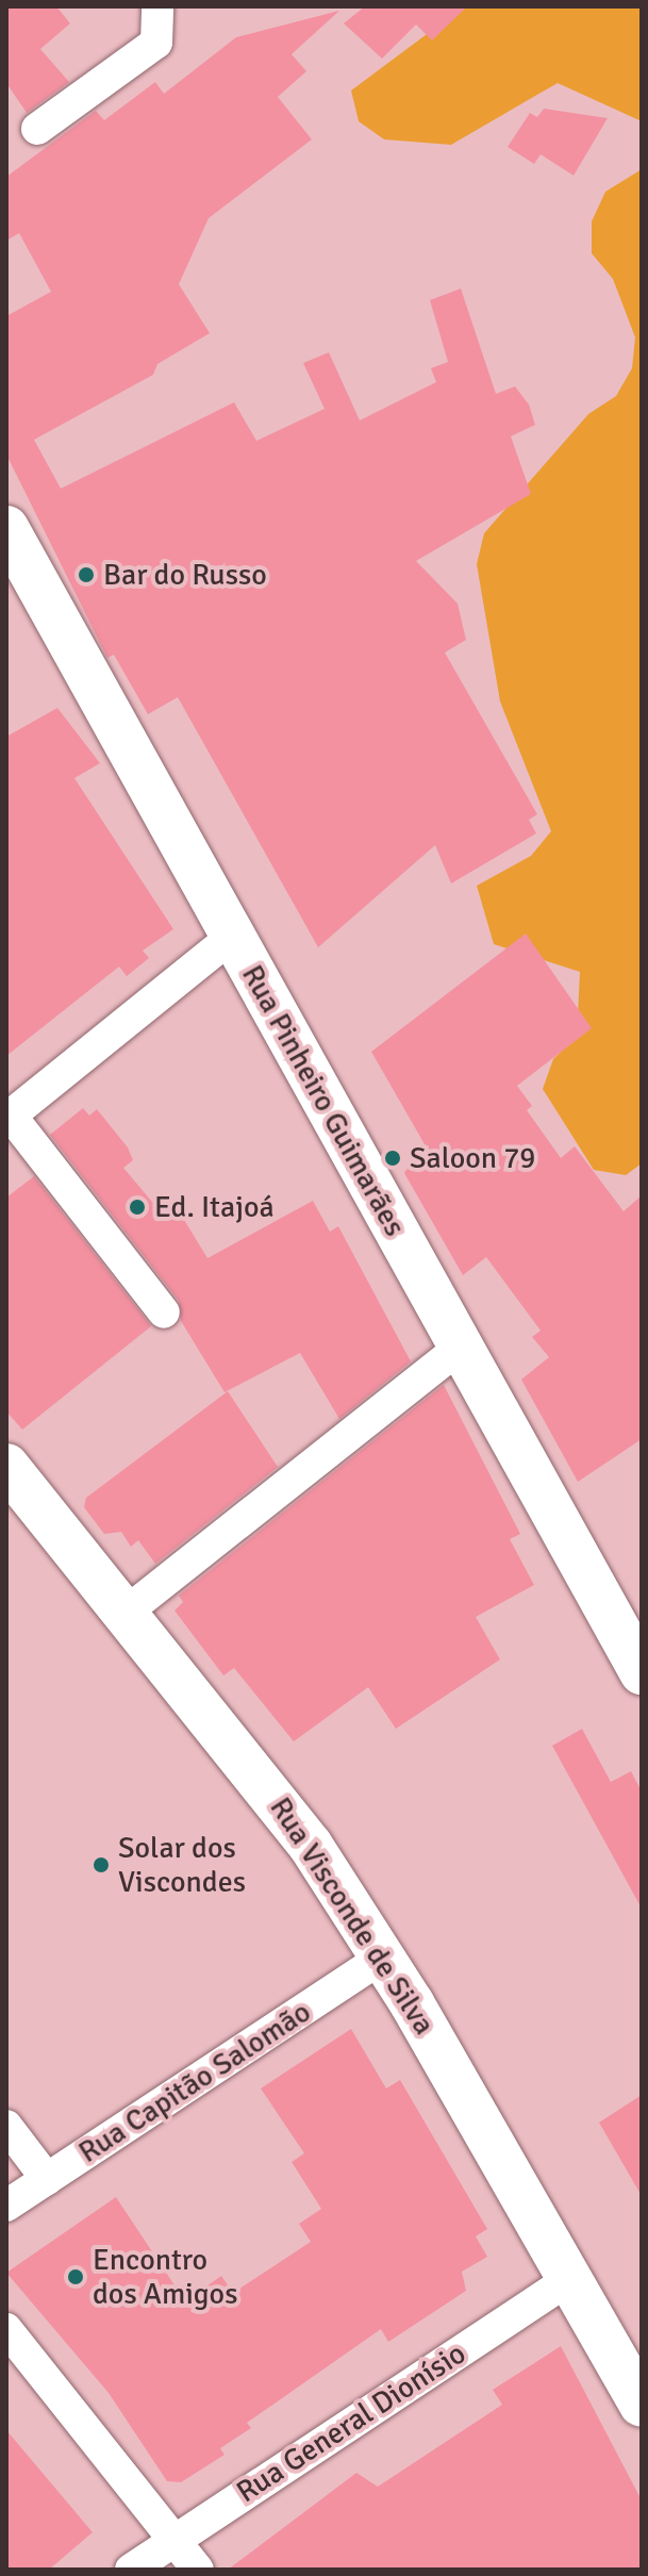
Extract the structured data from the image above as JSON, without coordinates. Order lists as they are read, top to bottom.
{
  "streets": {
    "main road": ["Rua Pinheiro Guimarães", "Rua Visconde de Silva"],
    "street": ["Rua Capitão Salomão", "Rua General Dionísio"]
  },
  "crossings": [
    ["Rua Visconde de Silva", "Rua Capitão Salomão"],
    ["Rua Visconde de Silva", "Rua General Dionísio"]
  ],
  "places": [
    "Bar do Russo",
    "Saloon 79",
    "Ed. Itajoá",
    "Solar dos Viscondes",
    "Encontro dos Amigos"
  ]
}
